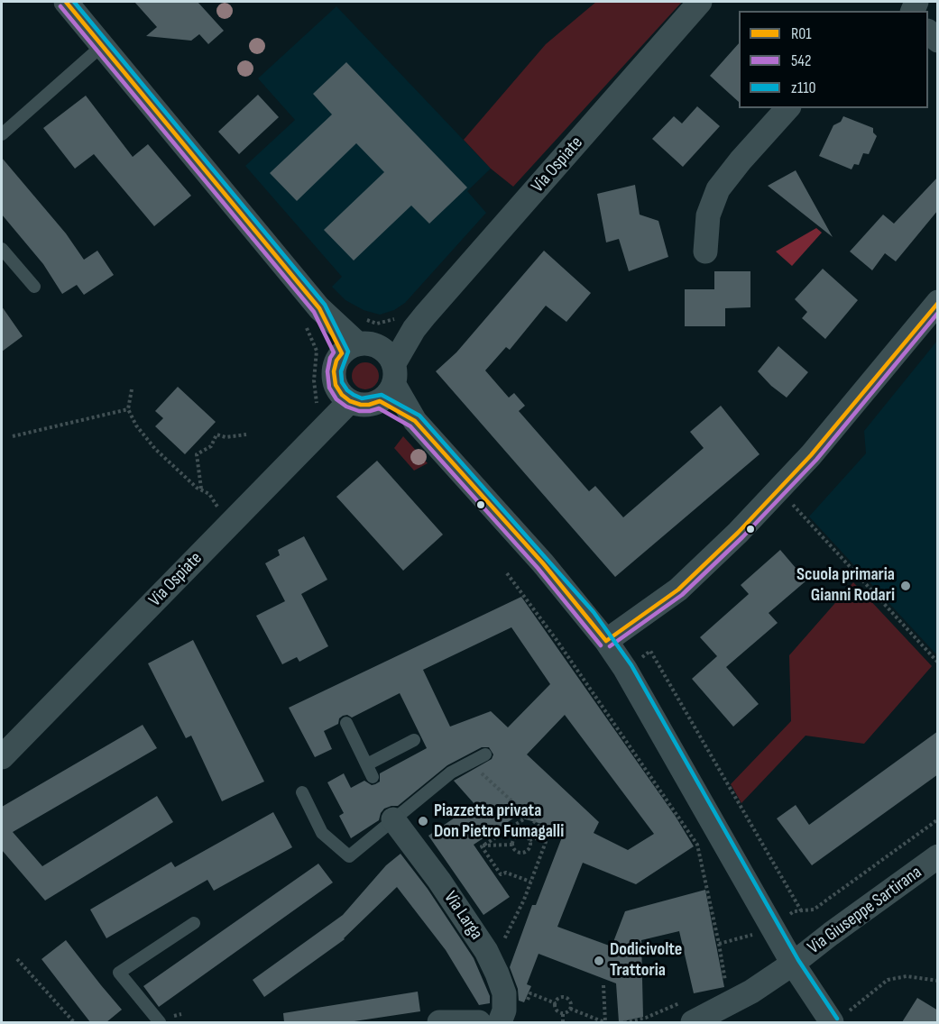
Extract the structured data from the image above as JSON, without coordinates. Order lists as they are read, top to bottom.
{
  "streets": {
    "street": ["Via Ospiate", "Via Giuseppe Sartirana", "Via Larga"]
  },
  "places": ["Scuola primaria Gianni Rodari", "Piazzetta privata Don Pietro Fumagalli", "Dodicivolte Trattoria"],
  "lines": ["transit line R01", "transit line z110", "transit line 542"],
  "legend": ["R01", "542", "z110"]
}
